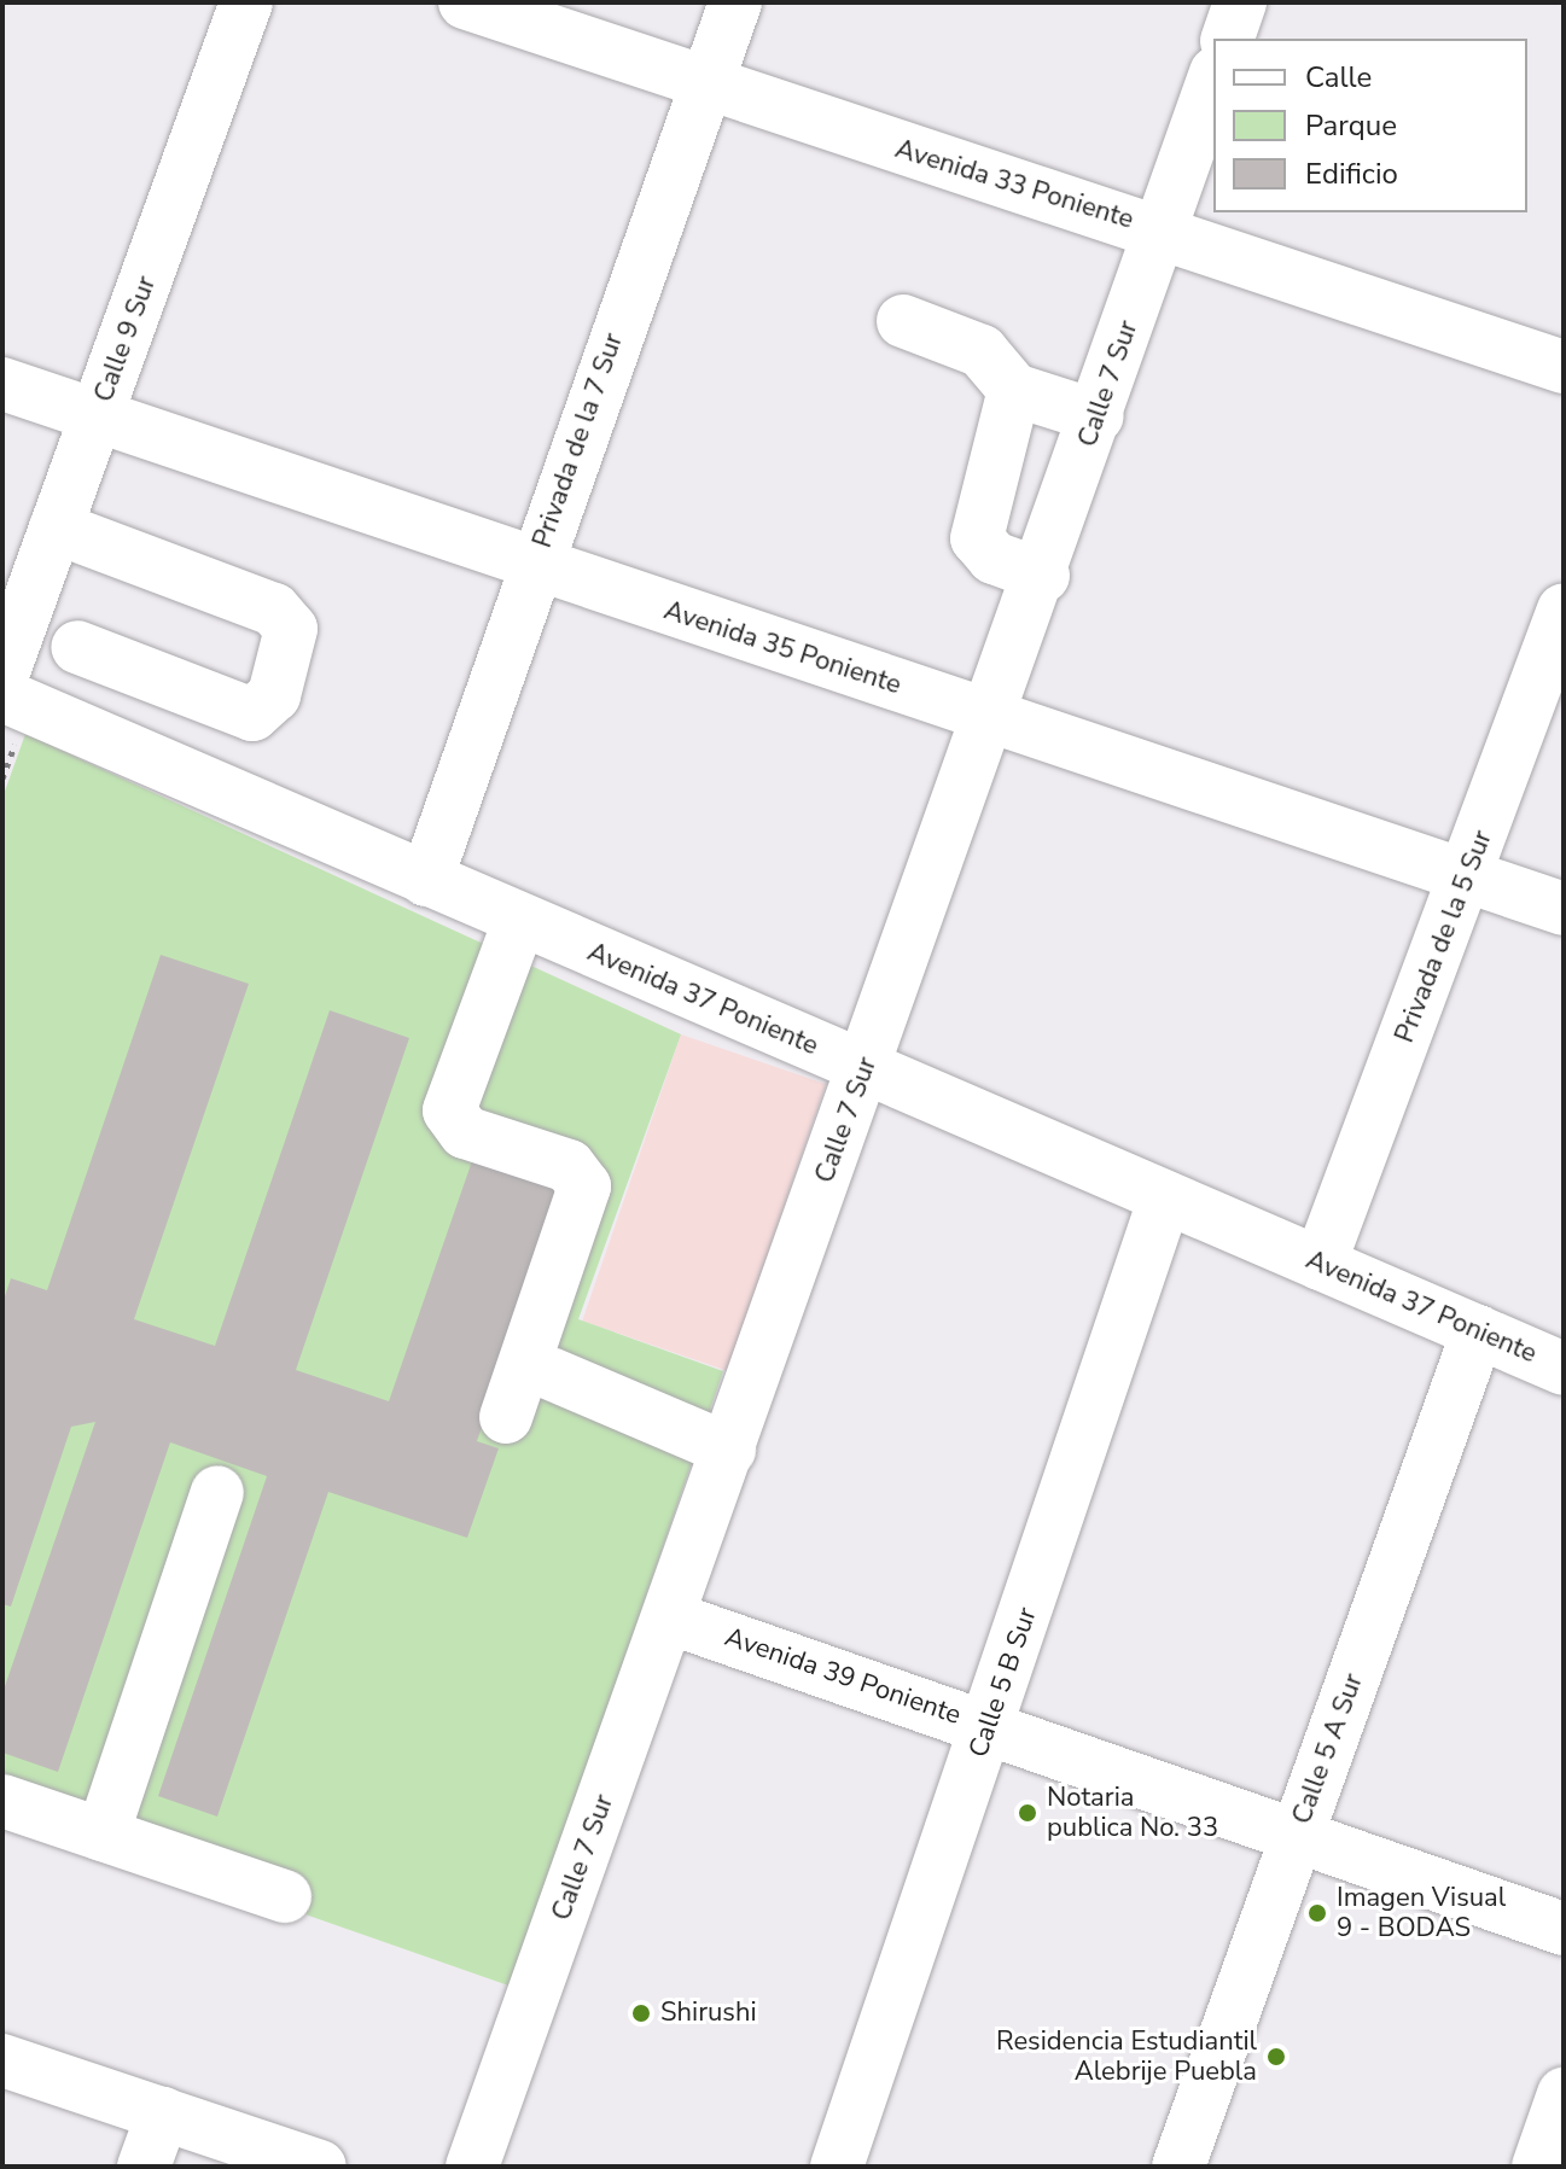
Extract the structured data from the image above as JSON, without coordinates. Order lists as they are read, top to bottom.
{
  "streets": {
    "street": [
      "Avenida 33 Poniente",
      "Calle 9 Sur",
      "Calle 7 Sur",
      "Privada de la 7 Sur",
      "Avenida 35 Poniente",
      "Privada de la 5 Sur",
      "Avenida 37 Poniente",
      "Avenida 39 Poniente",
      "Calle 5 B Sur",
      "Calle 5 A Sur"
    ]
  },
  "crossings": [
    ["Avenida 33 Poniente", "Calle 7 Sur"],
    ["Avenida 33 Poniente", "Privada de la 7 Sur"],
    ["Calle 9 Sur", "Avenida 35 Poniente"],
    ["Calle 7 Sur", "Avenida 35 Poniente"],
    ["Calle 7 Sur", "Avenida 37 Poniente"],
    ["Calle 7 Sur", "Avenida 39 Poniente"],
    ["Privada de la 7 Sur", "Avenida 35 Poniente"],
    ["Privada de la 7 Sur", "Avenida 37 Poniente"],
    ["Avenida 35 Poniente", "Privada de la 5 Sur"],
    ["Privada de la 5 Sur", "Avenida 37 Poniente"],
    ["Avenida 37 Poniente", "Calle 5 B Sur"],
    ["Avenida 37 Poniente", "Calle 5 A Sur"],
    ["Avenida 39 Poniente", "Calle 5 B Sur"],
    ["Avenida 39 Poniente", "Calle 5 A Sur"]
  ],
  "places": [
    "Notaria publica No. 33",
    "Imagen Visual 9 - BODAS",
    "Shirushi",
    "Residencia Estudiantil Alebrije Puebla"
  ],
  "legend": ["Calle", "Parque", "Edificio"]
}
